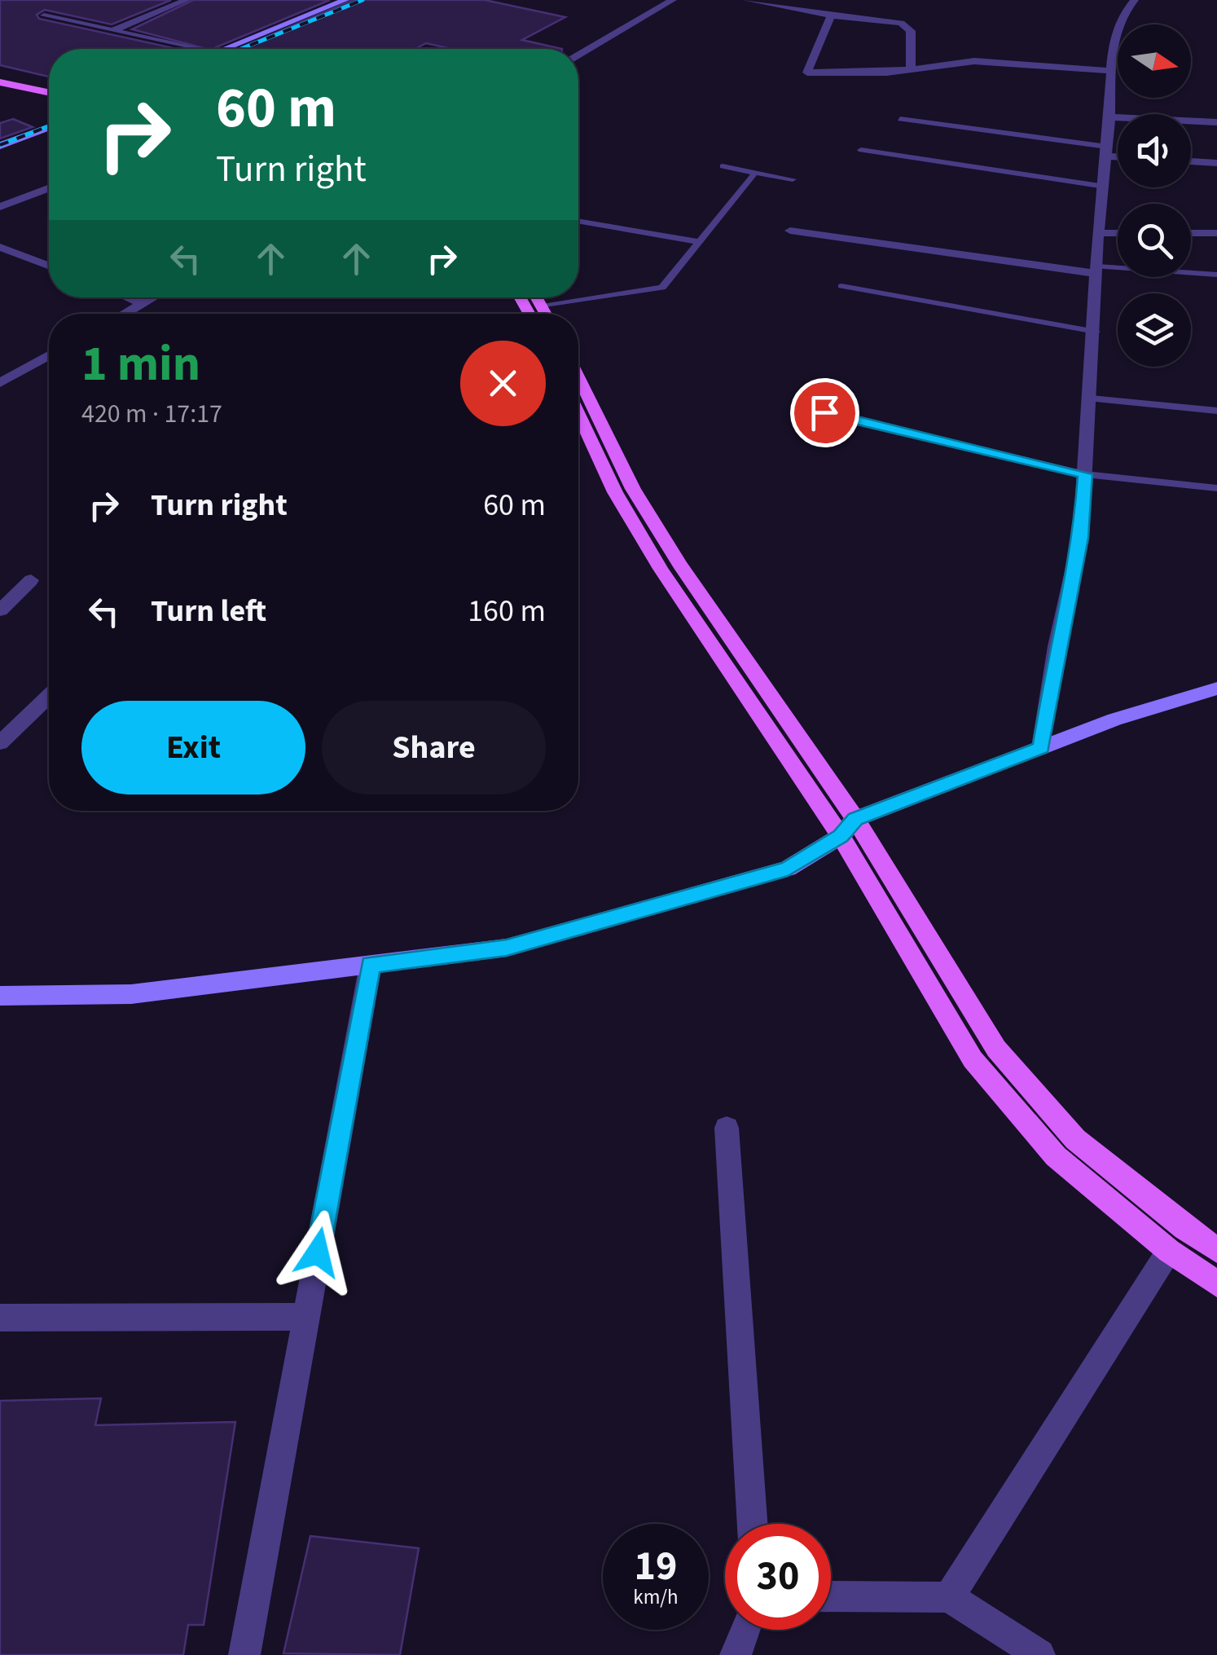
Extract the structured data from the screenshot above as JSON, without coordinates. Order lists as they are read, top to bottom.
{
  "north": "right",
  "page": {
    "turn": ["60 m", "Turn right"],
    "heading": ["1 min", "420 m · 17:17"],
    "list": [
      {
        "name": "Turn right",
        "value": "60 m"
      },
      {
        "name": "Turn left",
        "value": "160 m"
      }
    ],
    "buttons": ["Exit", "Share"],
    "speed": "19 km/h",
    "limit": "30"
  }
}
